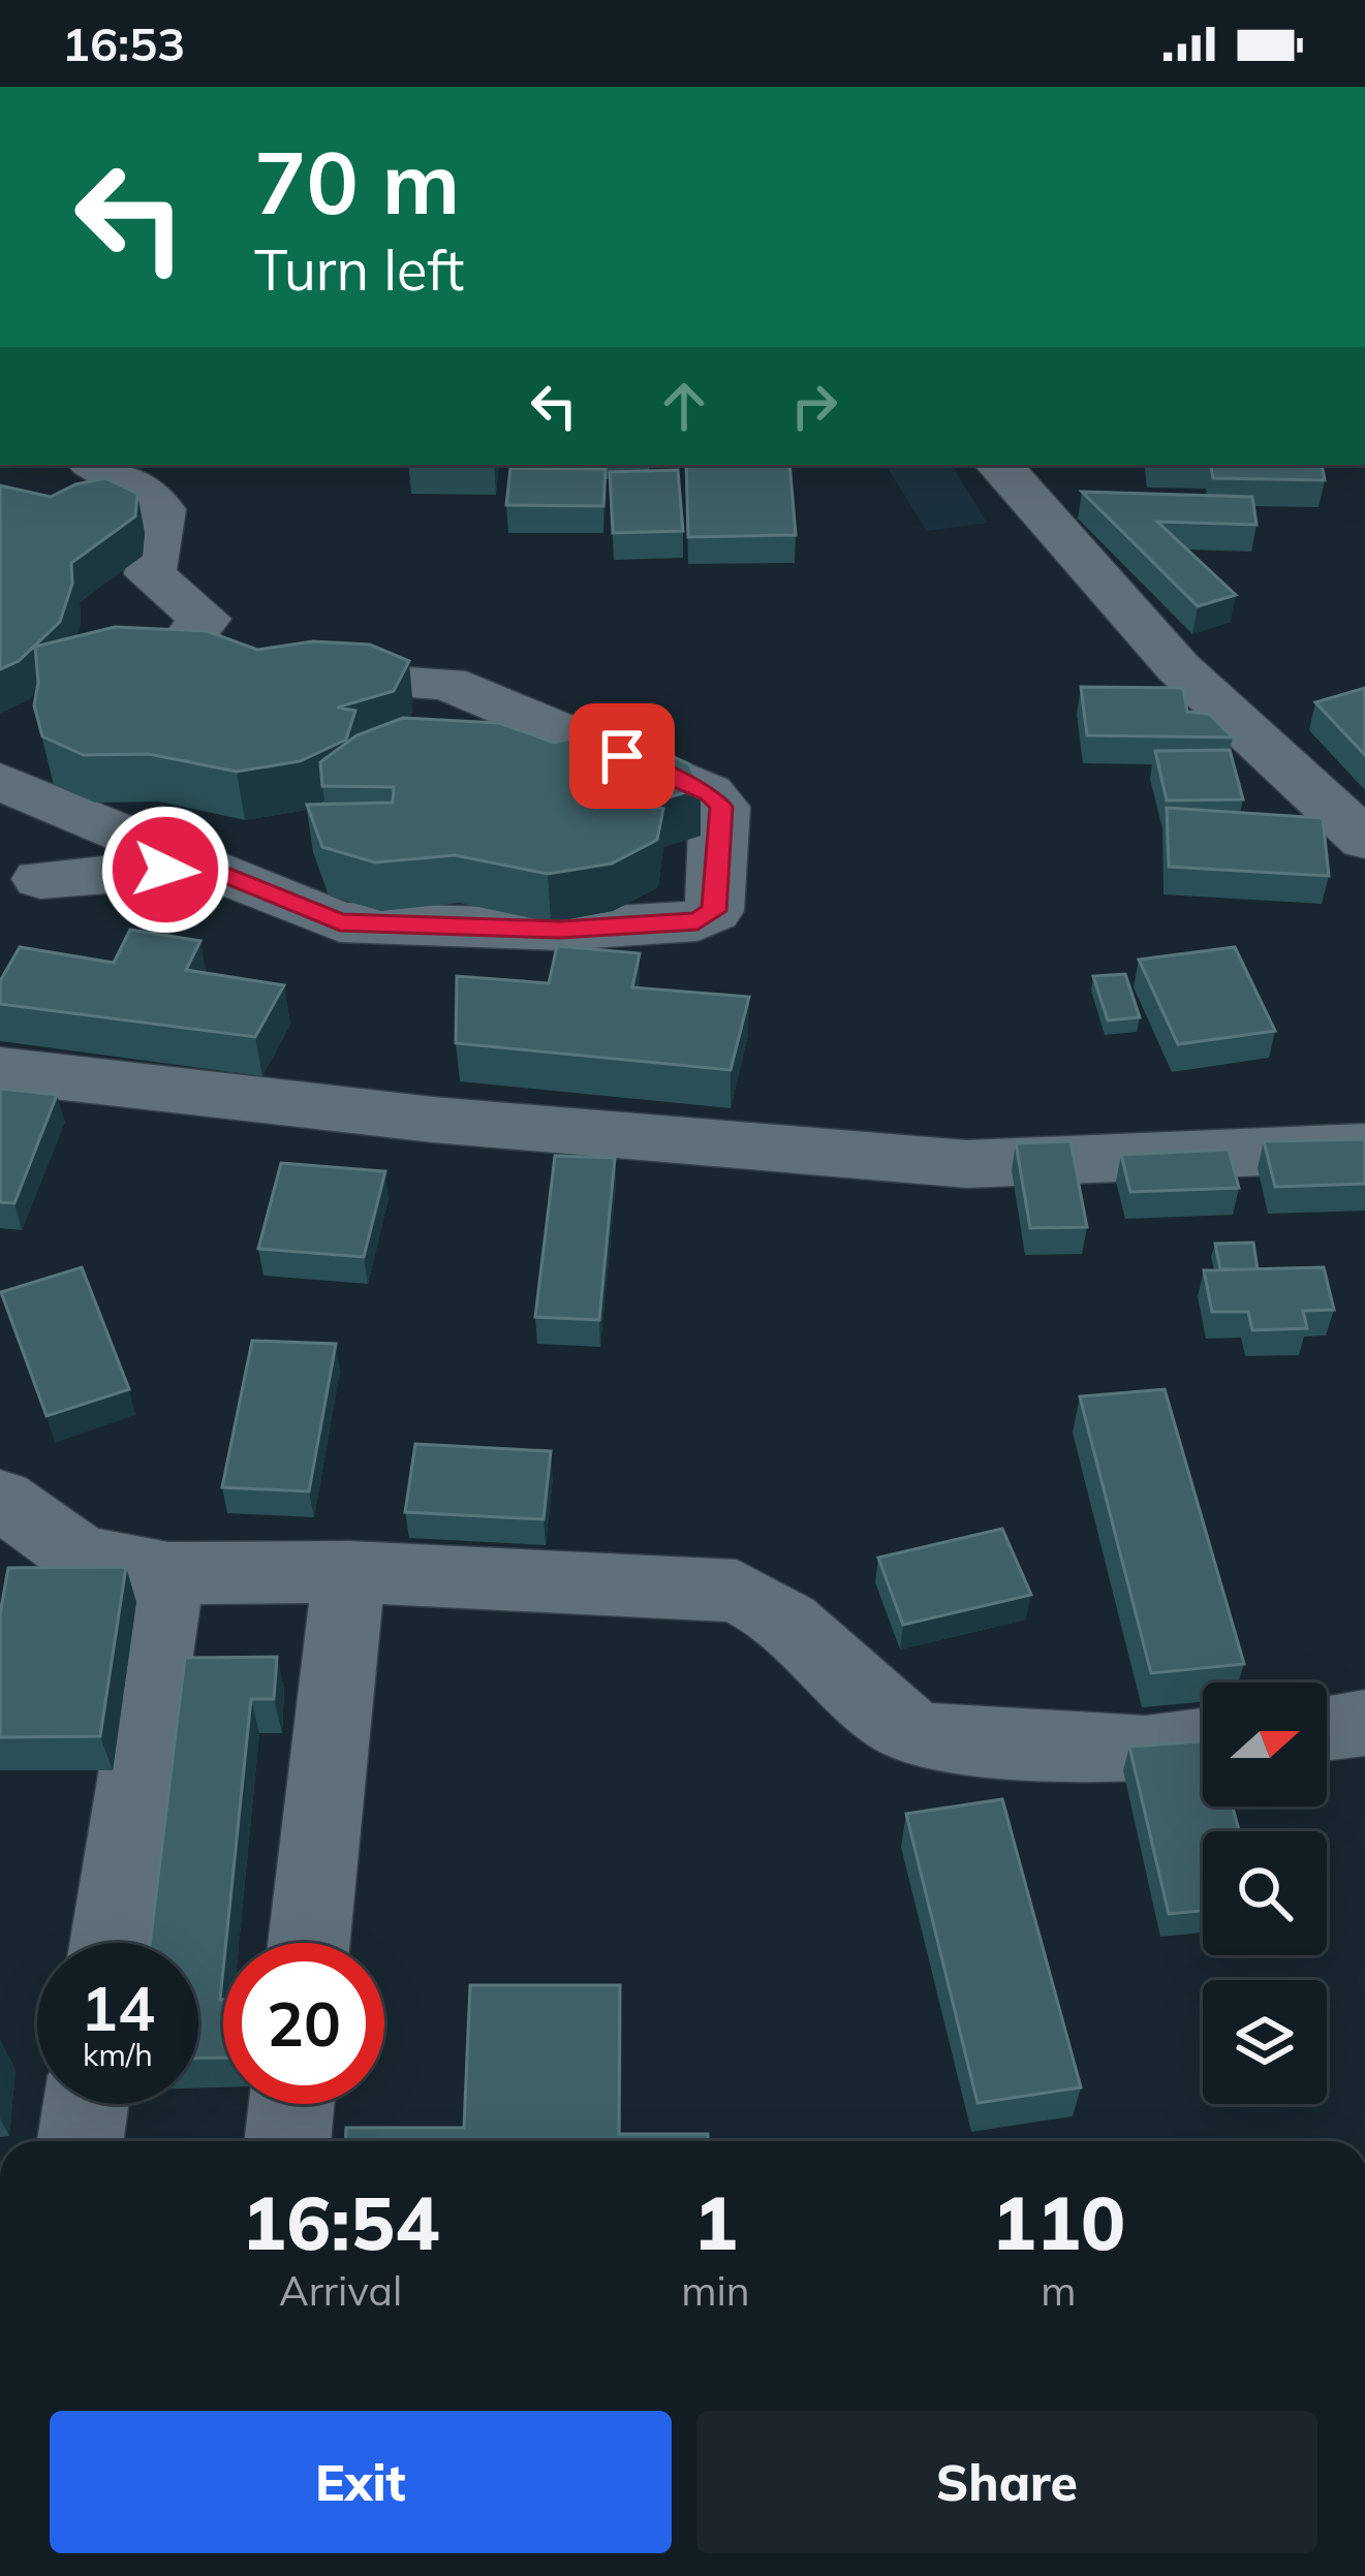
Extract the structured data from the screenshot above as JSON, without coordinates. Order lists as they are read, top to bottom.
{
  "north": "right",
  "page": {
    "status": "16:53",
    "turn": ["70 m", "Turn left"],
    "speed": "14 km/h",
    "limit": "20",
    "eta": [
      "16:54",
      "Arrival",
      "1",
      "min",
      "110",
      "m"
    ],
    "buttons": ["Exit", "Share"]
  }
}
